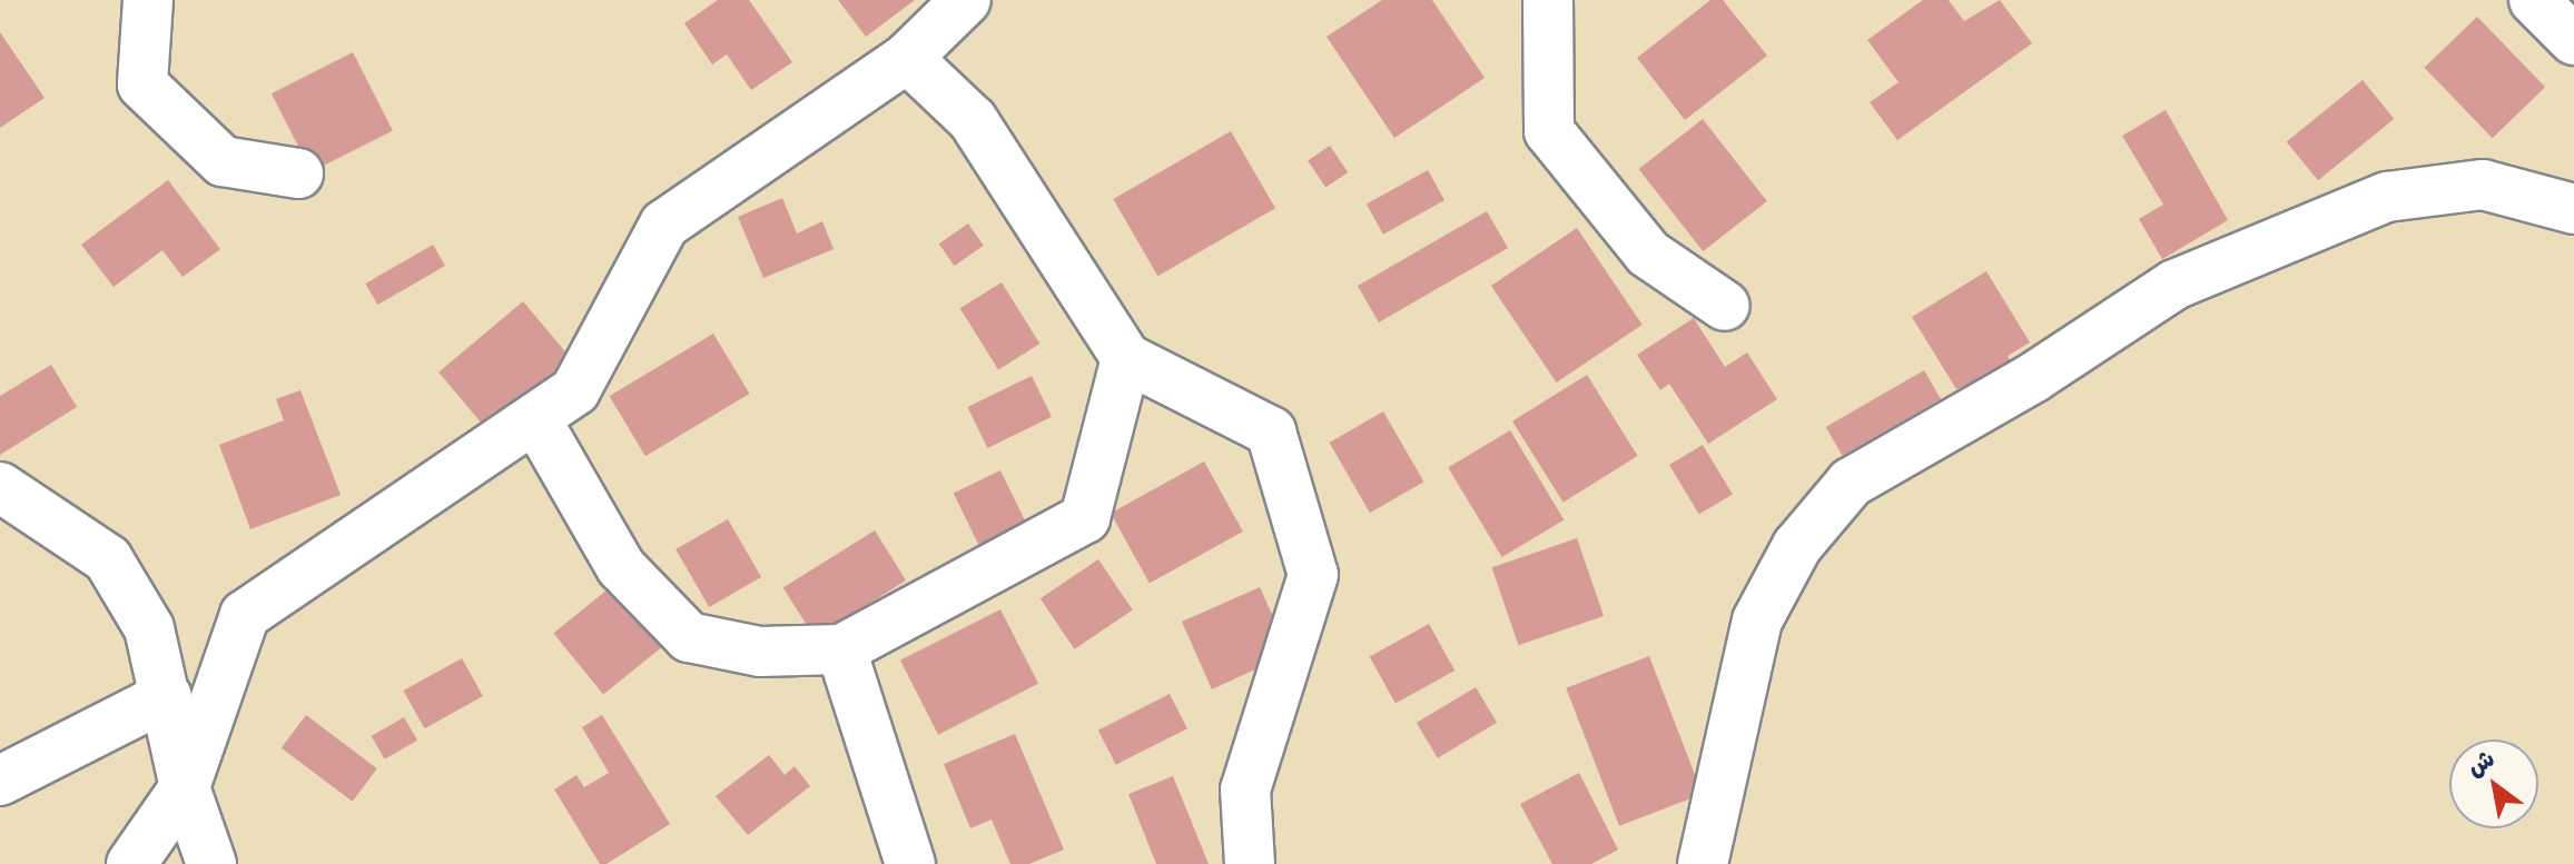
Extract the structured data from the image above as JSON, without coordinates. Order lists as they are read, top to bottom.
{
  "north": "top left"
}
